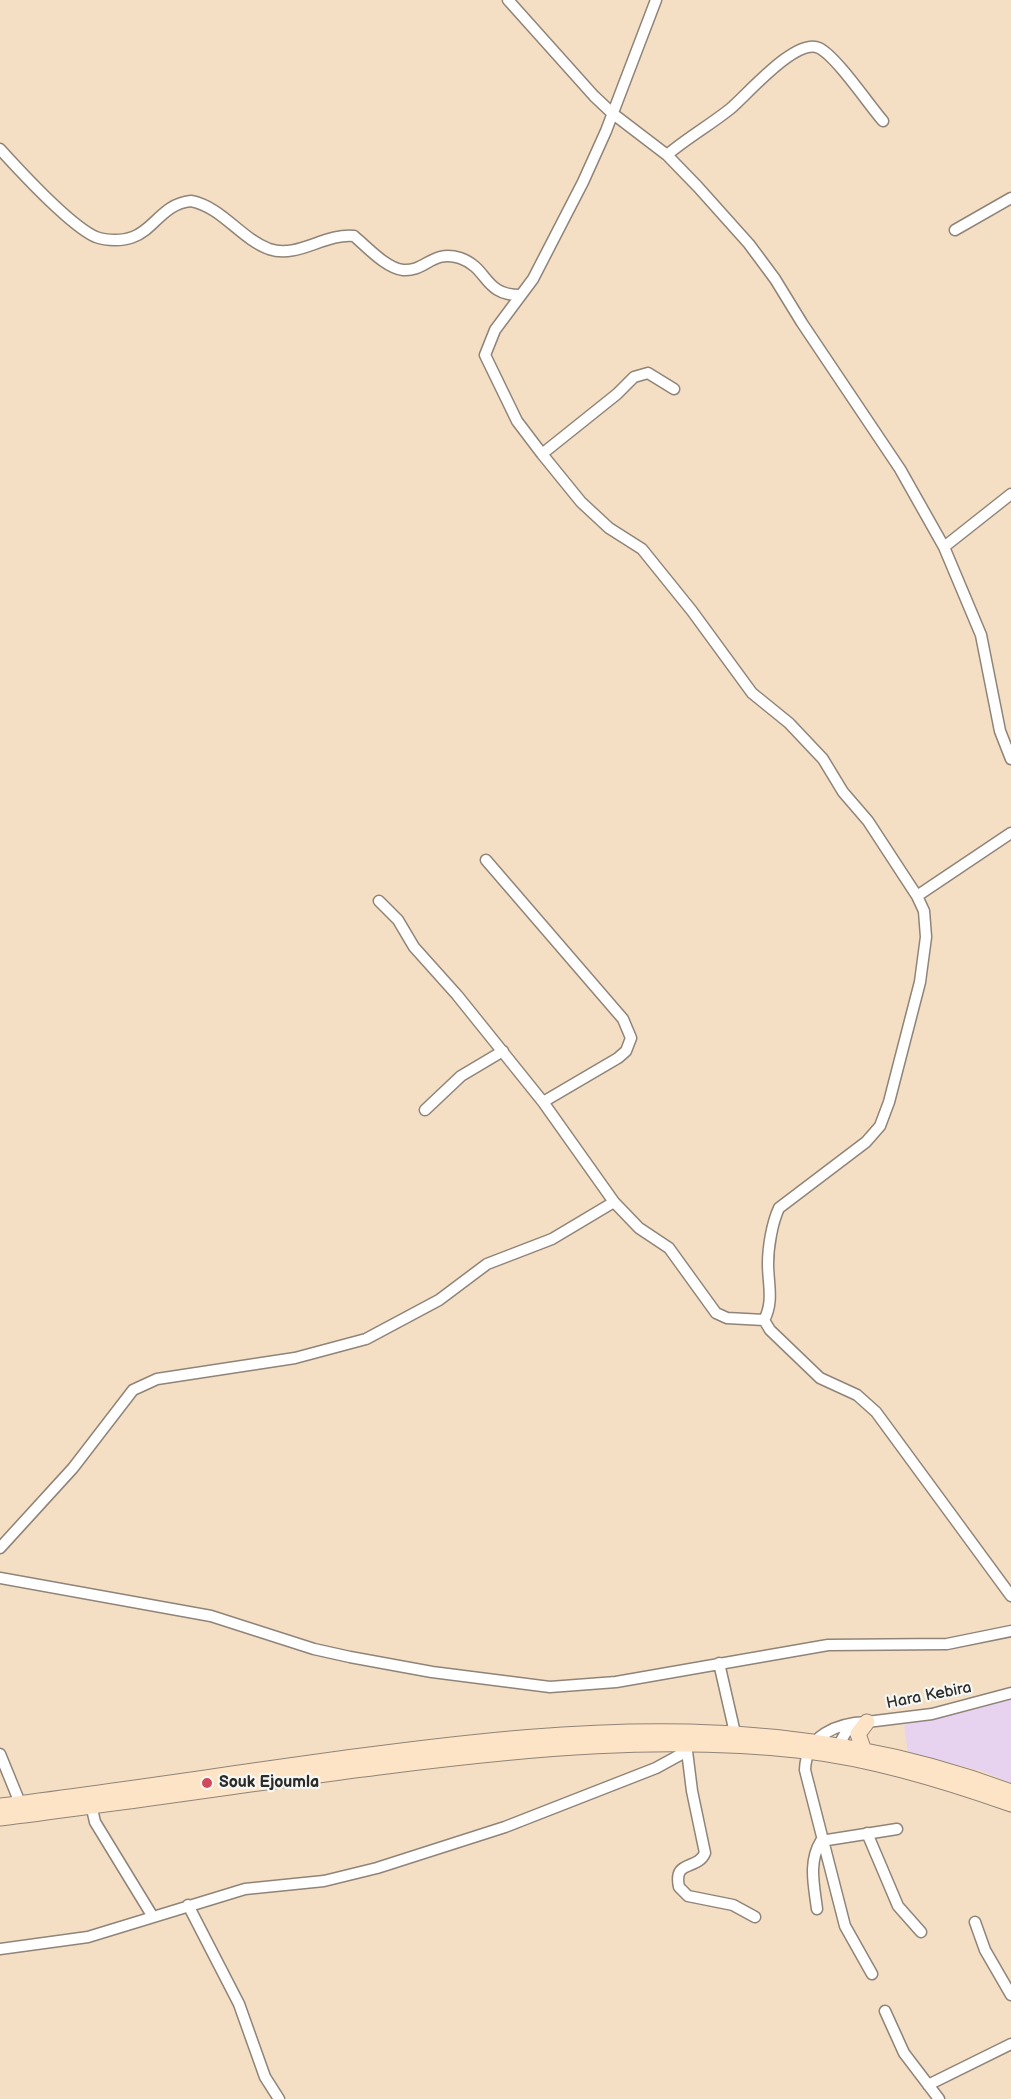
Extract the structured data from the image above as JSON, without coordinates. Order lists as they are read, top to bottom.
{
  "streets": {
    "street": ["Hara Kebira"]
  },
  "places": ["Souk Ejoumla"]
}
